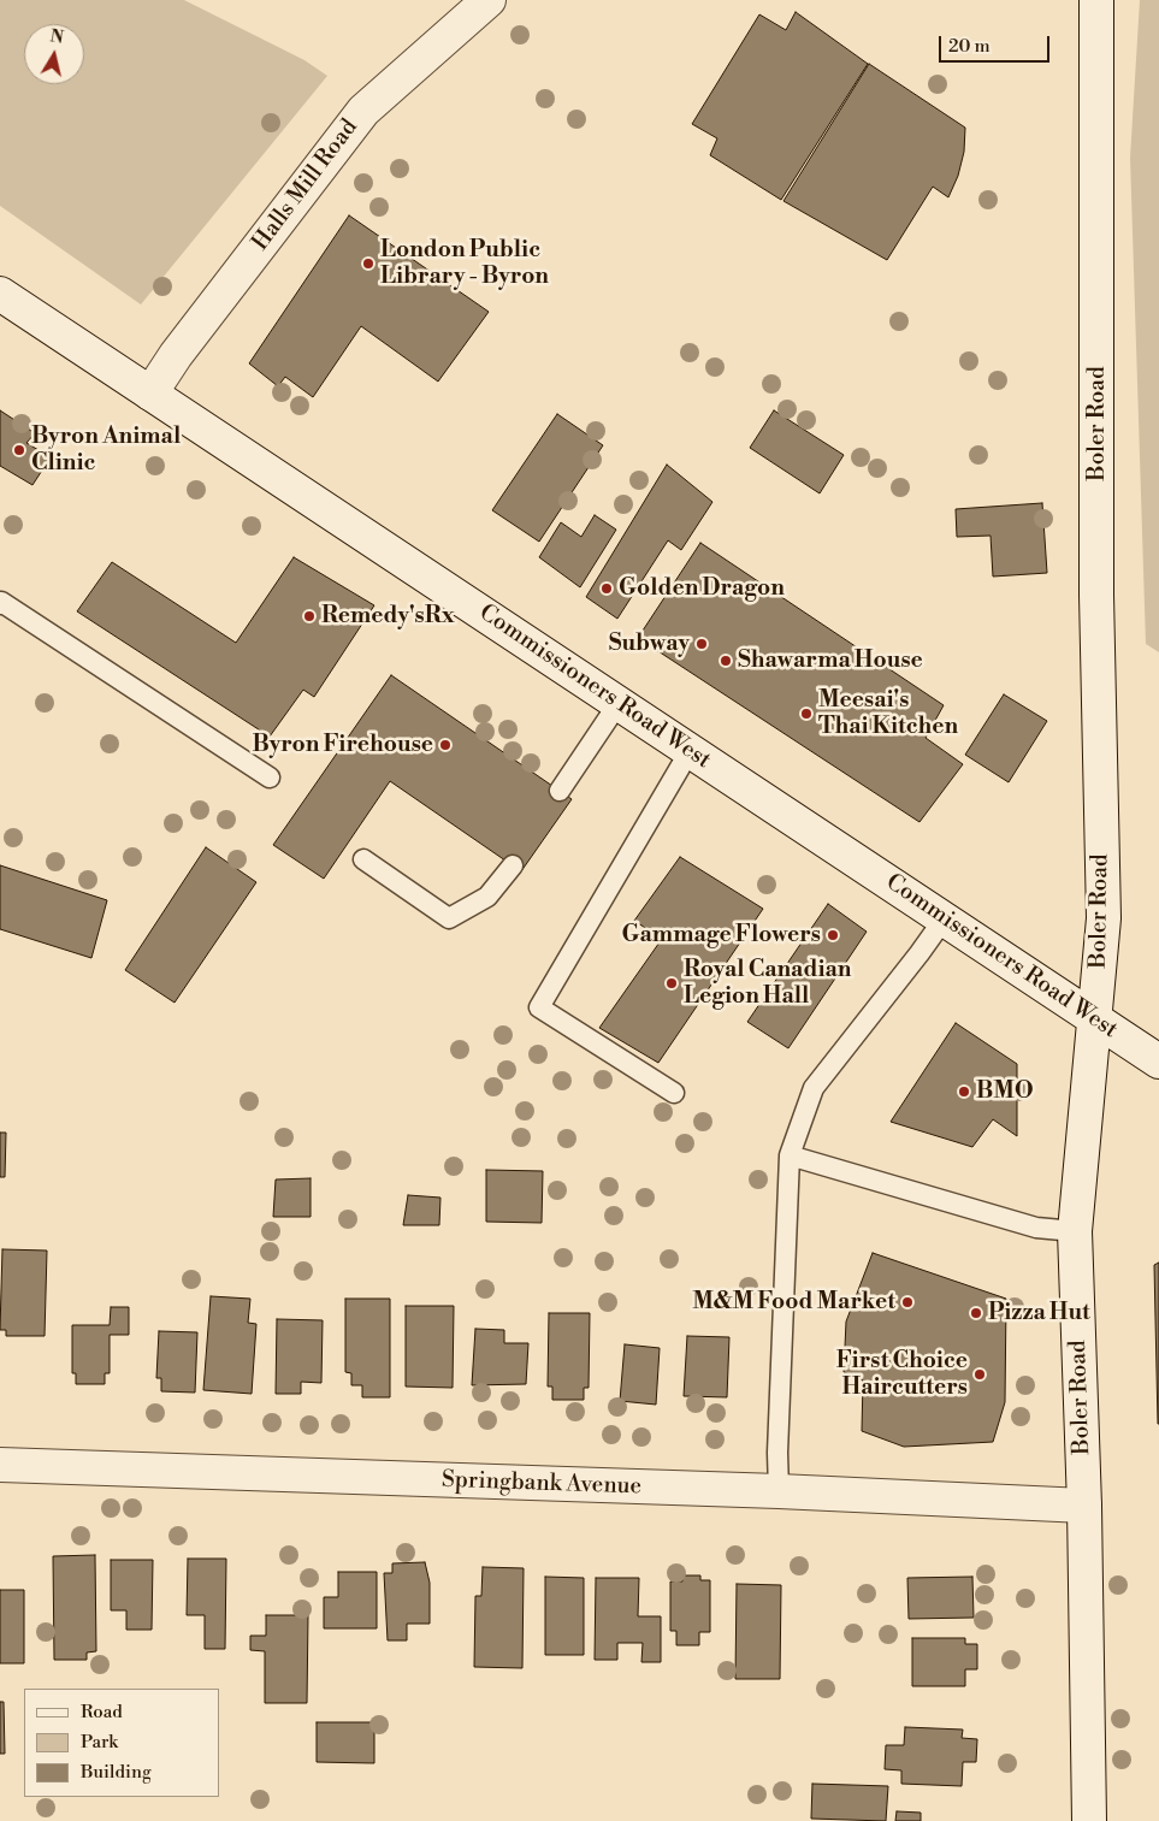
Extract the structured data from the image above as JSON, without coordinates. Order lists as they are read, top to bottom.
{
  "streets": {
    "main road": [
      "Halls Mill Road",
      "Boler Road",
      "Commissioners Road West",
      "Springbank Avenue"
    ]
  },
  "crossings": [
    ["Halls Mill Road", "Commissioners Road West"],
    ["Boler Road", "Commissioners Road West"],
    ["Boler Road", "Springbank Avenue"]
  ],
  "places": [
    "London Public Library - Byron",
    "Byron Animal Clinic",
    "Golden Dragon",
    "Remedy'sRx",
    "Subway",
    "Shawarma House",
    "Meesai's Thai Kitchen",
    "Byron Firehouse",
    "Gammage Flowers",
    "Royal Canadian Legion Hall",
    "BMO",
    "M&M Food Market",
    "Pizza Hut",
    "First Choice Haircutters"
  ],
  "legend": ["Road", "Park", "Building"],
  "scale_bar": "20 m",
  "north": "top"
}
